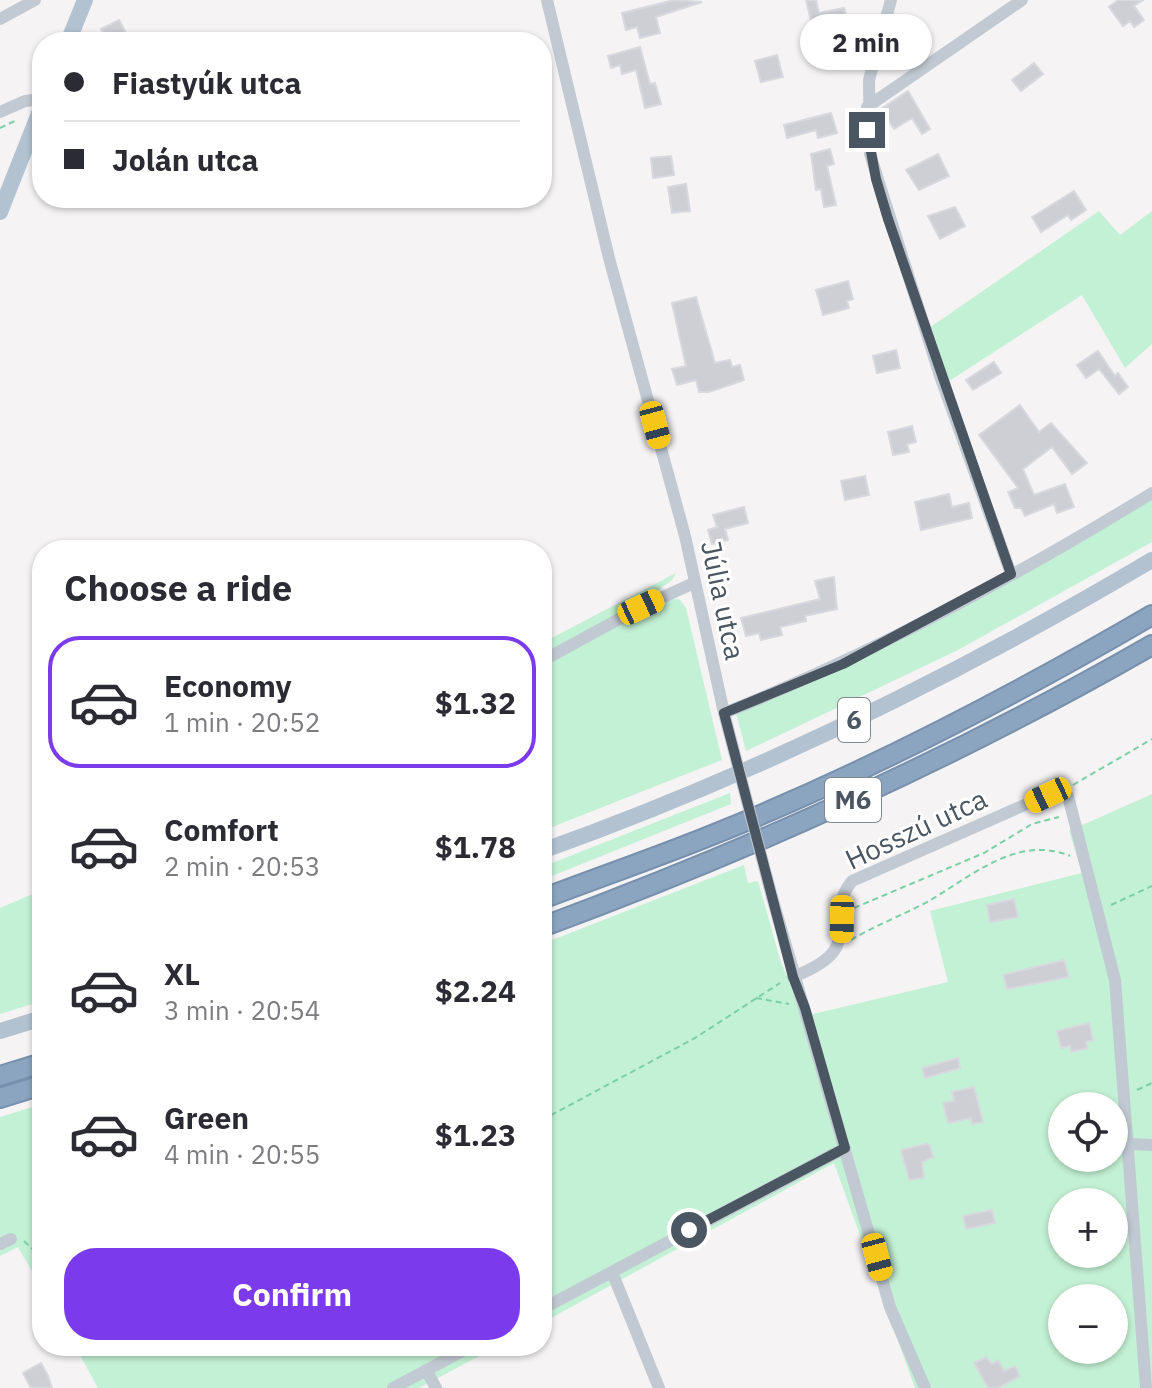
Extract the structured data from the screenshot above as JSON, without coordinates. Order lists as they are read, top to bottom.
{
  "streets": {
    "highway": ["M6"],
    "main road": ["6"],
    "street": ["Júlia utca", "Hosszú utca"]
  },
  "page": {
    "bubble": "2 min",
    "banner": ["Fiastyúk utca", "Jolán utca"],
    "heading": "Choose a ride",
    "list": [
      {
        "name": "Economy",
        "note": "1 min · 20:52",
        "value": "$1.32"
      },
      {
        "name": "Comfort",
        "note": "2 min · 20:53",
        "value": "$1.78"
      },
      {
        "name": "XL",
        "note": "3 min · 20:54",
        "value": "$2.24"
      },
      {
        "name": "Green",
        "note": "4 min · 20:55",
        "value": "$1.23"
      }
    ],
    "map_buttons": ["+", "−"],
    "buttons": "Confirm"
  }
}
